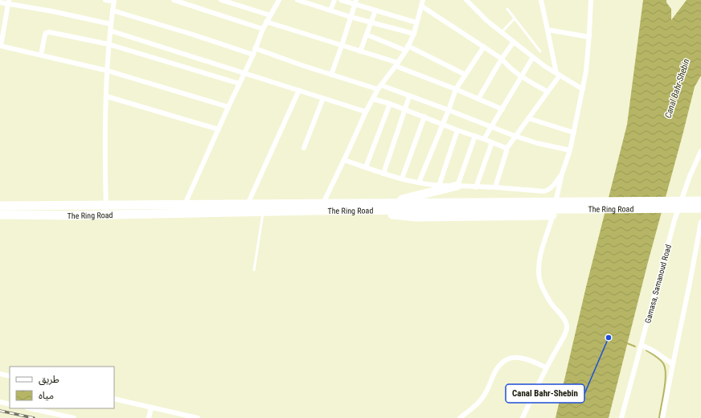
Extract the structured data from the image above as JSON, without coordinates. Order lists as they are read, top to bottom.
{
  "streets": {
    "highway": ["The Ring Road"],
    "street": ["Gamasa, Samanoud Road"]
  },
  "water": ["Canal Bahr-Shebin"],
  "places": ["Canal Bahr-Shebin"],
  "legend": ["طريق", "مياه"]
}
